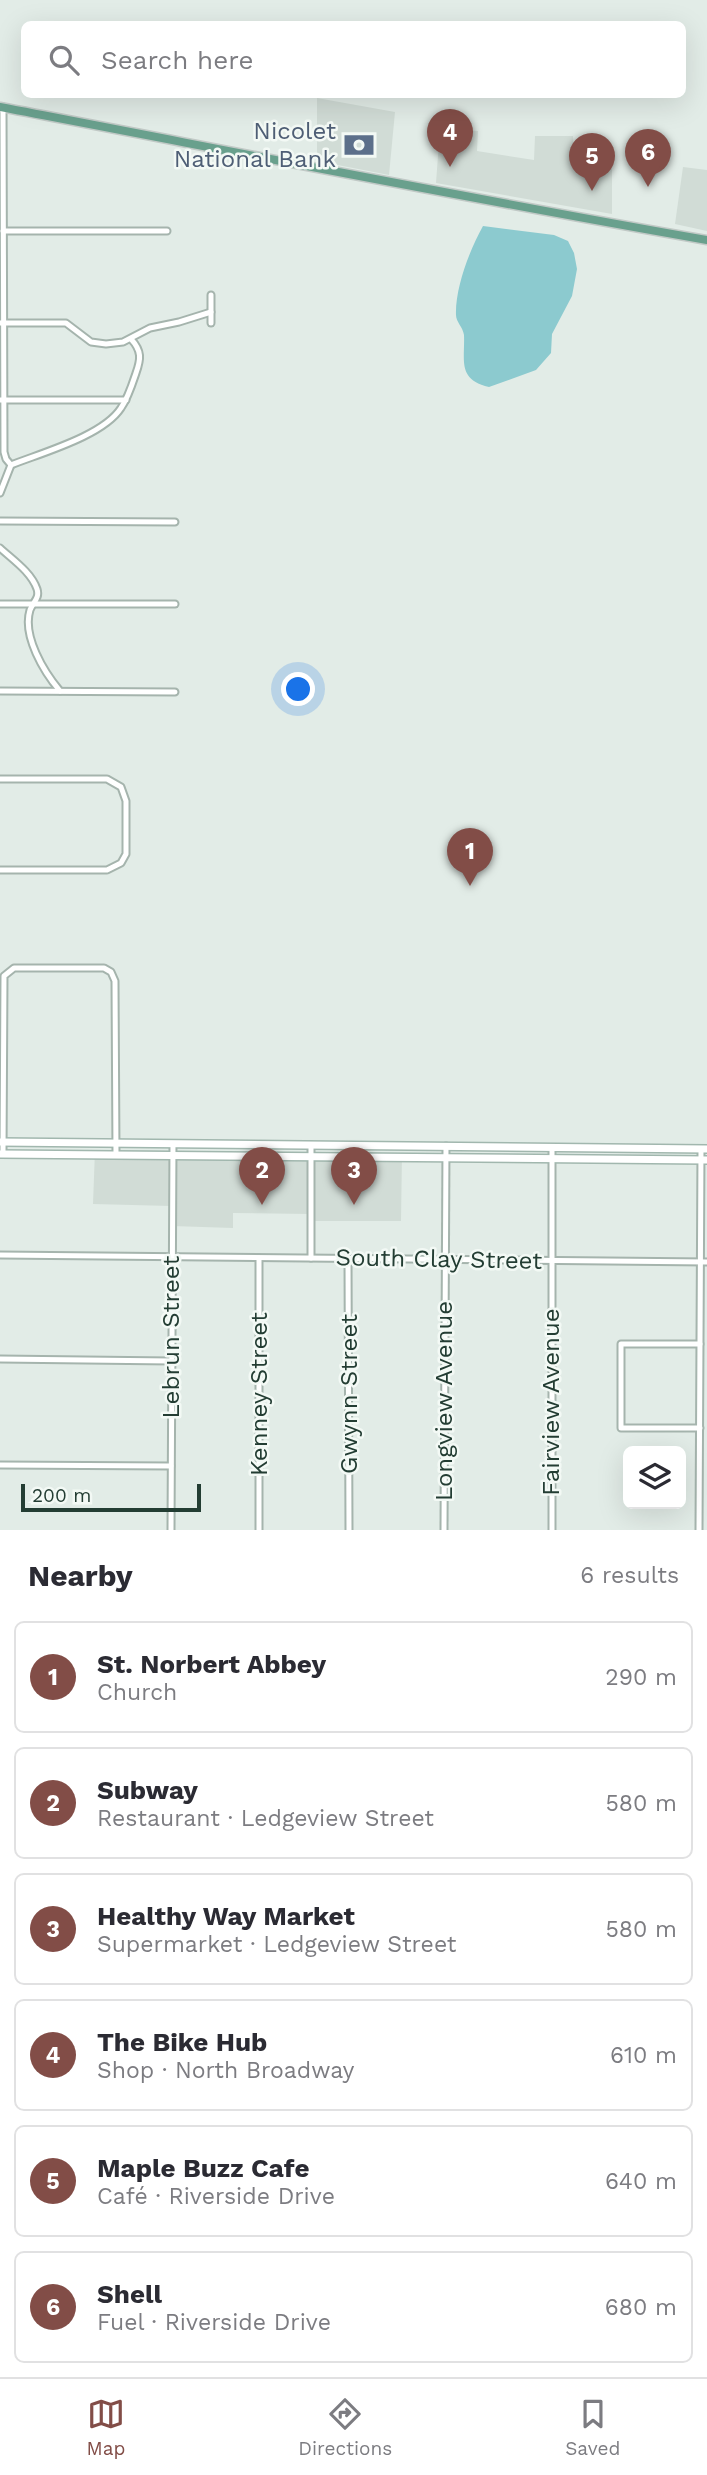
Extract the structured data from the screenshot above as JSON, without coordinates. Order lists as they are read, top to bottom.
{
  "streets": {
    "street": [
      "South Clay Street",
      "Lebrun Street",
      "Kenney Street",
      "Gwynn Street",
      "Longview Avenue",
      "Fairview Avenue"
    ]
  },
  "crossings": [
    ["South Clay Street", "Lebrun Street"],
    ["South Clay Street", "Kenney Street"],
    ["South Clay Street", "Gwynn Street"],
    ["South Clay Street", "Longview Avenue"],
    ["South Clay Street", "Fairview Avenue"]
  ],
  "places": {
    "bank": ["Nicolet National Bank"]
  },
  "scale_bar": "200 m",
  "page": {
    "search": "Search here",
    "pins": [
      "4",
      "6",
      "5",
      "1",
      "2",
      "3"
    ],
    "scale": "200 m",
    "heading": ["Nearby", "6 results"],
    "list": [
      {
        "mark": "1",
        "name": "St. Norbert Abbey",
        "note": "Church",
        "value": "290 m"
      },
      {
        "mark": "2",
        "name": "Subway",
        "note": "Restaurant · Ledgeview Street",
        "value": "580 m"
      },
      {
        "mark": "3",
        "name": "Healthy Way Market",
        "note": "Supermarket · Ledgeview Street",
        "value": "580 m"
      },
      {
        "mark": "4",
        "name": "The Bike Hub",
        "note": "Shop · North Broadway",
        "value": "610 m"
      },
      {
        "mark": "5",
        "name": "Maple Buzz Cafe",
        "note": "Café · Riverside Drive",
        "value": "640 m"
      },
      {
        "mark": "6",
        "name": "Shell",
        "note": "Fuel · Riverside Drive",
        "value": "680 m"
      }
    ],
    "nav": ["Map", "Directions", "Saved"]
  }
}
